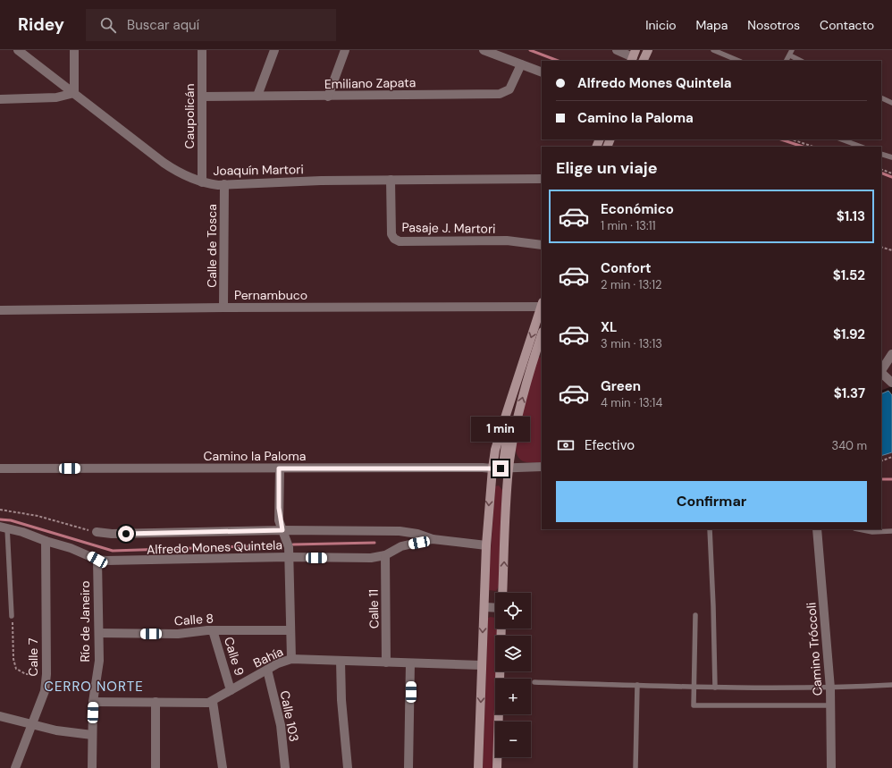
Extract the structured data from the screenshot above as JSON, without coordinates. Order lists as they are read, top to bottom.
{
  "streets": {
    "street": [
      "Emiliano Zapata",
      "Caupolicán",
      "Joaquín Martori",
      "Pasaje J. Martori",
      "Calle de Tosca",
      "Pernambuco",
      "Camino la Paloma",
      "Alfredo Mones Quintela",
      "Calle 11",
      "Calle 8",
      "Río de Janeiro",
      "Camino Tróccoli",
      "Calle 9",
      "Calle 7",
      "Bahía",
      "Calle 103"
    ]
  },
  "crossings": [
    ["Emiliano Zapata", "Caupolicán"],
    ["Caupolicán", "Joaquín Martori"],
    ["Joaquín Martori", "Pasaje J. Martori"],
    ["Joaquín Martori", "Calle de Tosca"],
    ["Calle de Tosca", "Pernambuco"],
    ["Alfredo Mones Quintela", "Calle 11"],
    ["Alfredo Mones Quintela", "Río de Janeiro"],
    ["Alfredo Mones Quintela", "Calle 7"],
    ["Calle 11", "Bahía"],
    ["Calle 8", "Río de Janeiro"],
    ["Calle 8", "Calle 9"],
    ["Río de Janeiro", "Bahía"],
    ["Calle 9", "Bahía"],
    ["Bahía", "Calle 103"]
  ],
  "districts": ["CERRO NORTE"],
  "page": {
    "header": "Ridey",
    "search": "Buscar aquí",
    "nav": [
      "Inicio",
      "Mapa",
      "Nosotros",
      "Contacto"
    ],
    "banner": ["Alfredo Mones Quintela", "Camino la Paloma"],
    "heading": "Elige un viaje",
    "list": [
      {
        "name": "Económico",
        "note": "1 min · 13:11",
        "value": "$1.13"
      },
      {
        "name": "Confort",
        "note": "2 min · 13:12",
        "value": "$1.52"
      },
      {
        "name": "XL",
        "note": "3 min · 13:13",
        "value": "$1.92"
      },
      {
        "name": "Green",
        "note": "4 min · 13:14",
        "value": "$1.37"
      }
    ],
    "bubble": "1 min",
    "pay": ["Efectivo", "340 m"],
    "buttons": "Confirmar",
    "map_buttons": ["+", "−"]
  }
}
